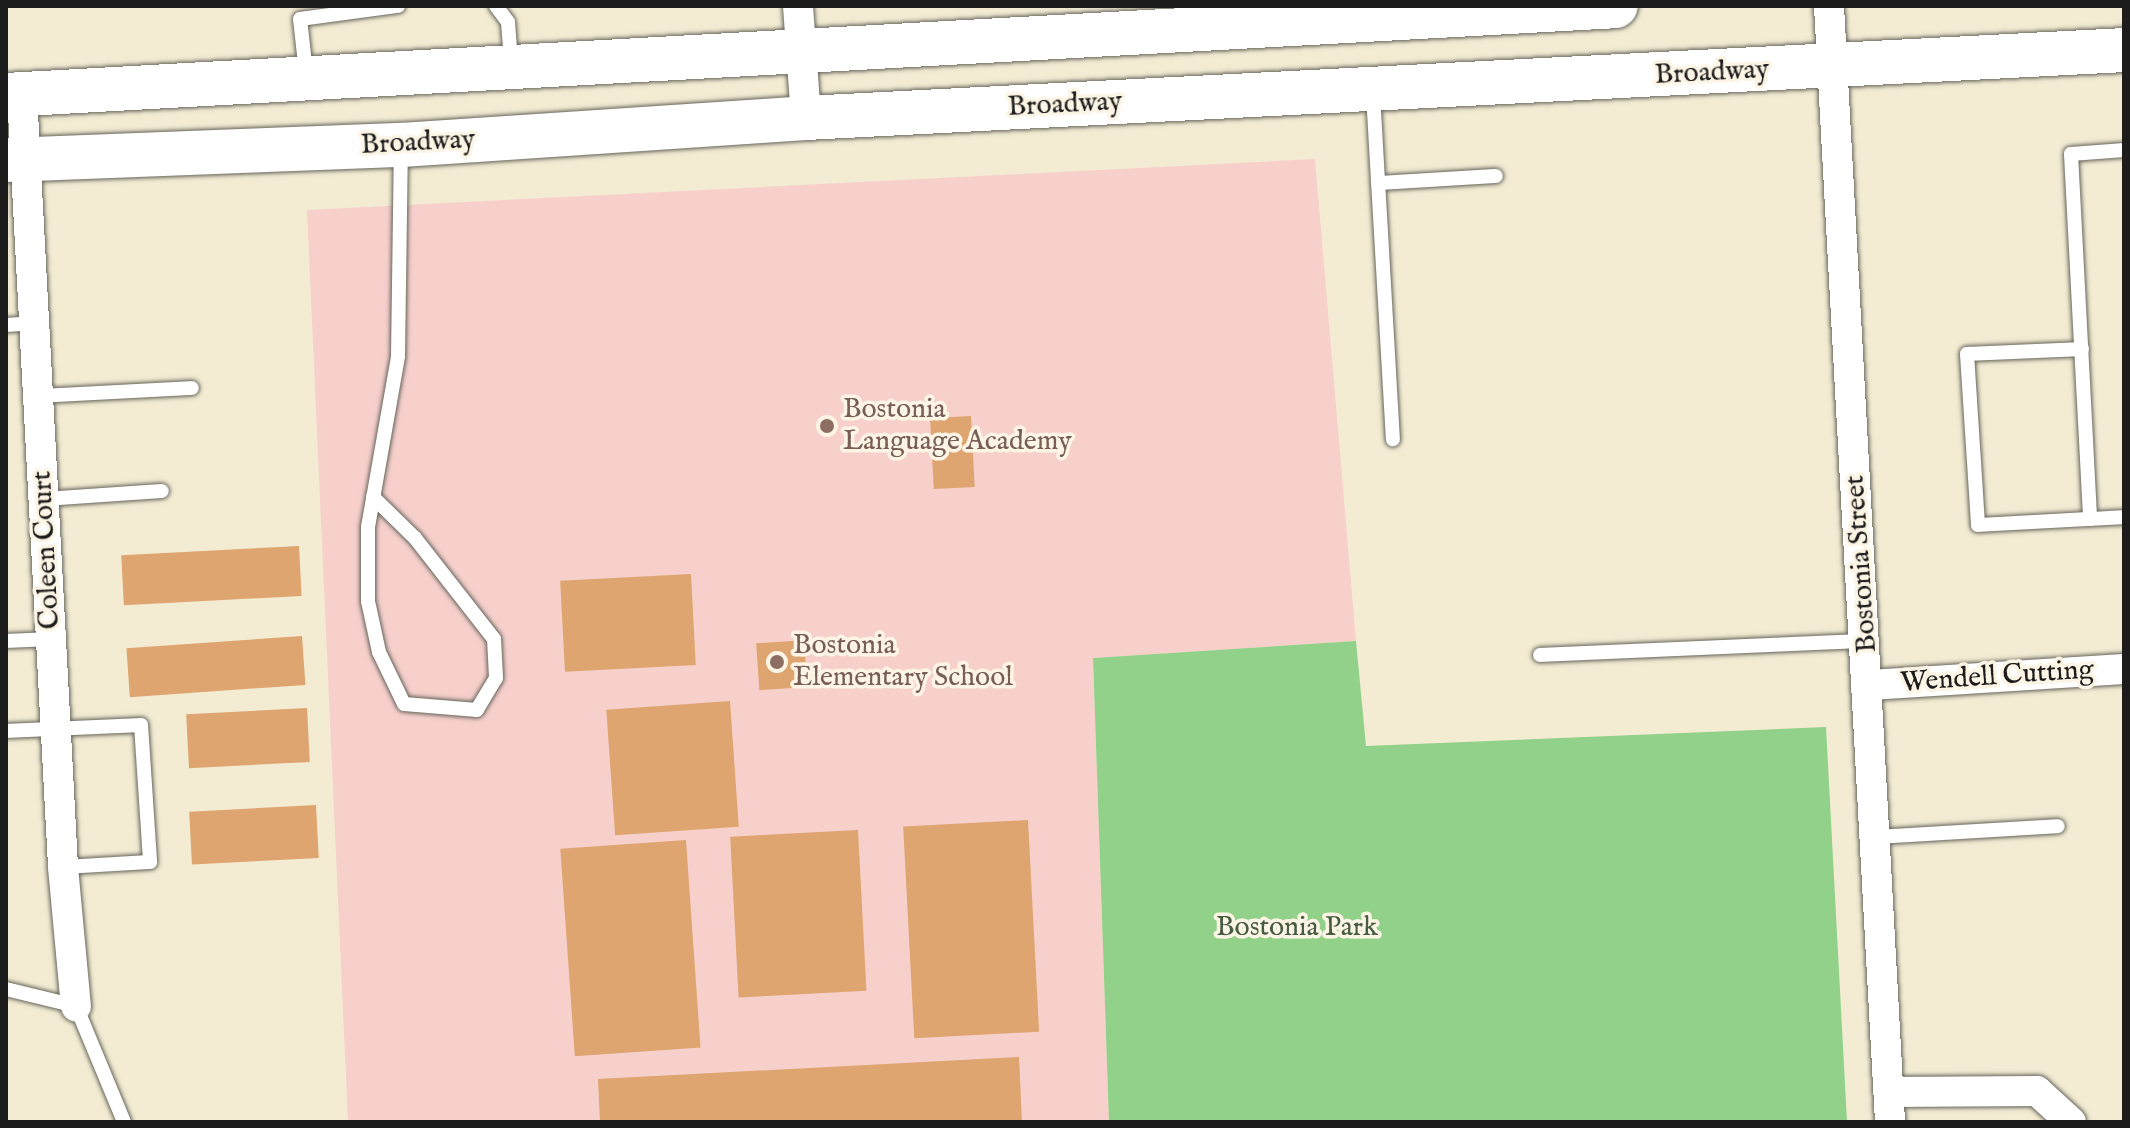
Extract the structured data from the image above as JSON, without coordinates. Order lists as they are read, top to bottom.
{
  "streets": {
    "main road": ["Broadway"],
    "street": ["Coleen Court", "Bostonia Street", "Wendell Cutting"]
  },
  "crossings": [
    ["Broadway", "Coleen Court"],
    ["Broadway", "Bostonia Street"],
    ["Bostonia Street", "Wendell Cutting"]
  ],
  "parks": ["Bostonia Park"],
  "places": ["Bostonia Language Academy", "Bostonia Elementary School"]
}
